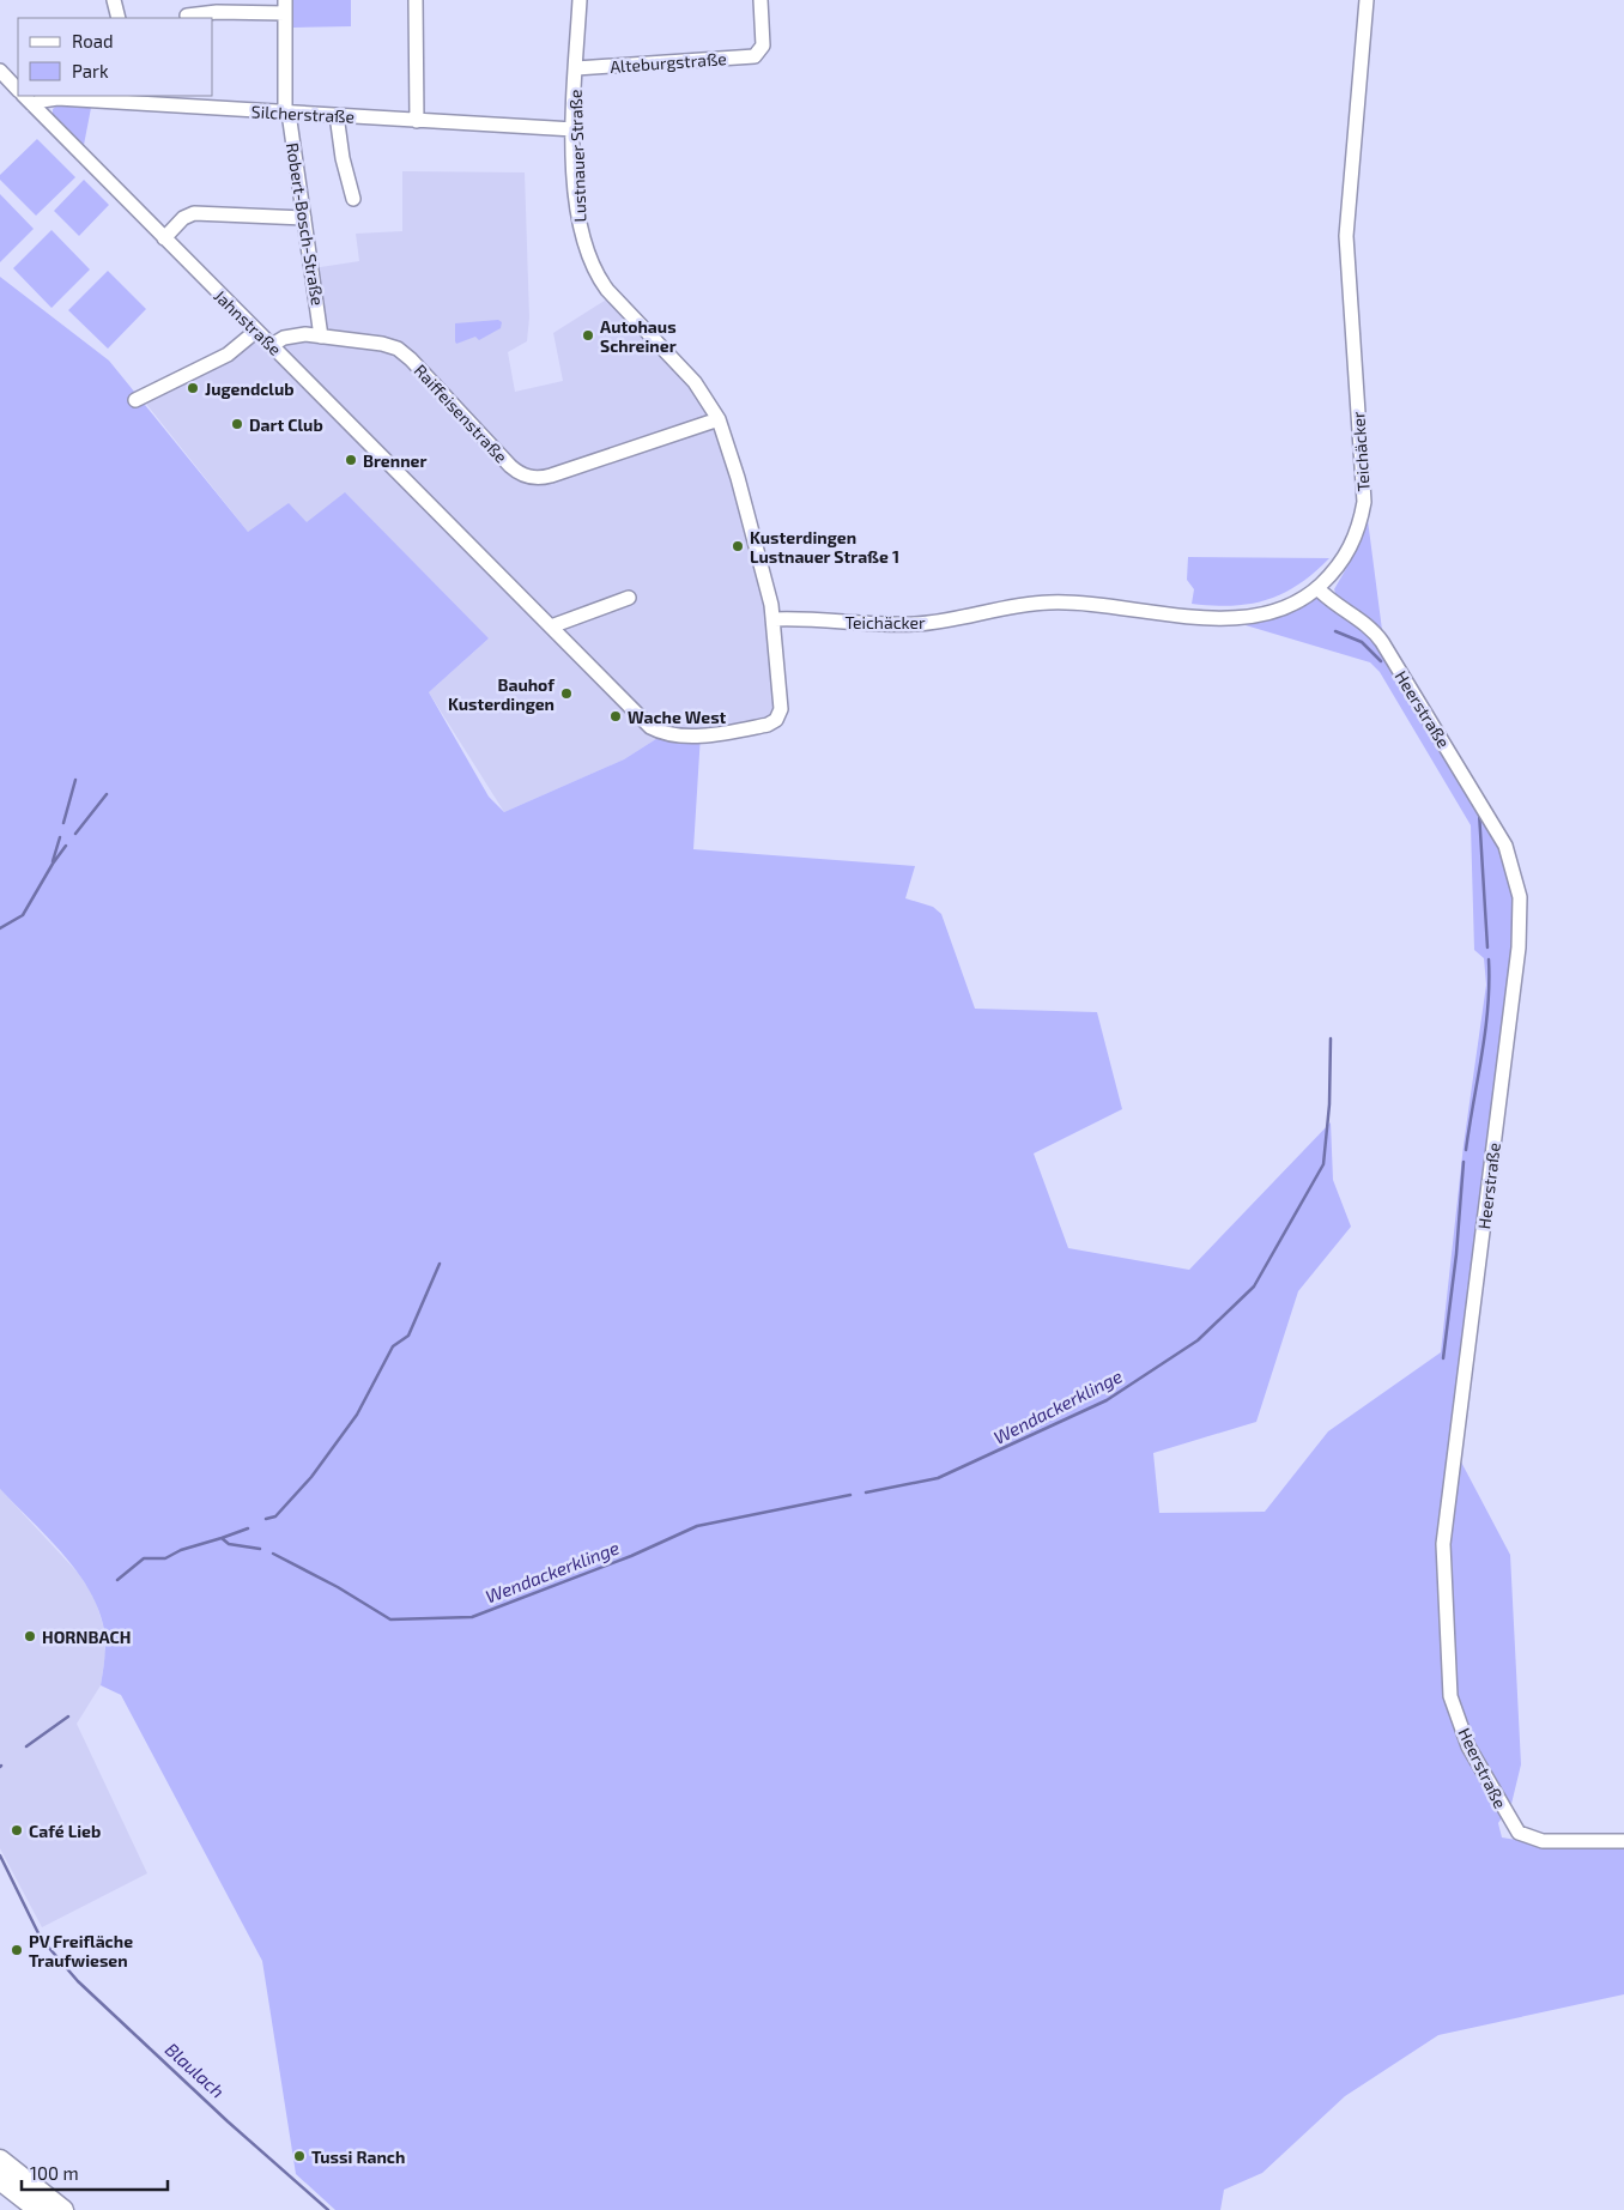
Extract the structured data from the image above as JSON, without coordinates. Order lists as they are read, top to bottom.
{
  "streets": {
    "street": [
      "Alteburgstraße",
      "Silcherstraße",
      "Lustnauer Straße",
      "Robert-Bosch-Straße",
      "Jahnstraße",
      "Raiffeisenstraße",
      "Teichäcker",
      "Heerstraße"
    ]
  },
  "crossings": [
    ["Alteburgstraße", "Lustnauer Straße"],
    ["Silcherstraße", "Lustnauer Straße"],
    ["Silcherstraße", "Robert-Bosch-Straße"],
    ["Silcherstraße", "Jahnstraße"],
    ["Lustnauer Straße", "Jahnstraße"],
    ["Lustnauer Straße", "Raiffeisenstraße"],
    ["Lustnauer Straße", "Teichäcker"],
    ["Robert-Bosch-Straße", "Raiffeisenstraße"],
    ["Jahnstraße", "Raiffeisenstraße"],
    ["Teichäcker", "Heerstraße"]
  ],
  "water": ["Wendackerklinge", "Blaulach"],
  "places": [
    "Autohaus Schreiner",
    "Jugendclub",
    "Dart Club",
    "Brenner",
    "Kusterdingen Lustnauer Straße 1",
    "Bauhof Kusterdingen",
    "Wache West",
    "HORNBACH",
    "Café Lieb",
    "PV Freifläche Traufwiesen",
    "Tussi Ranch"
  ],
  "legend": ["Road", "Park"],
  "scale_bar": "100 m"
}
